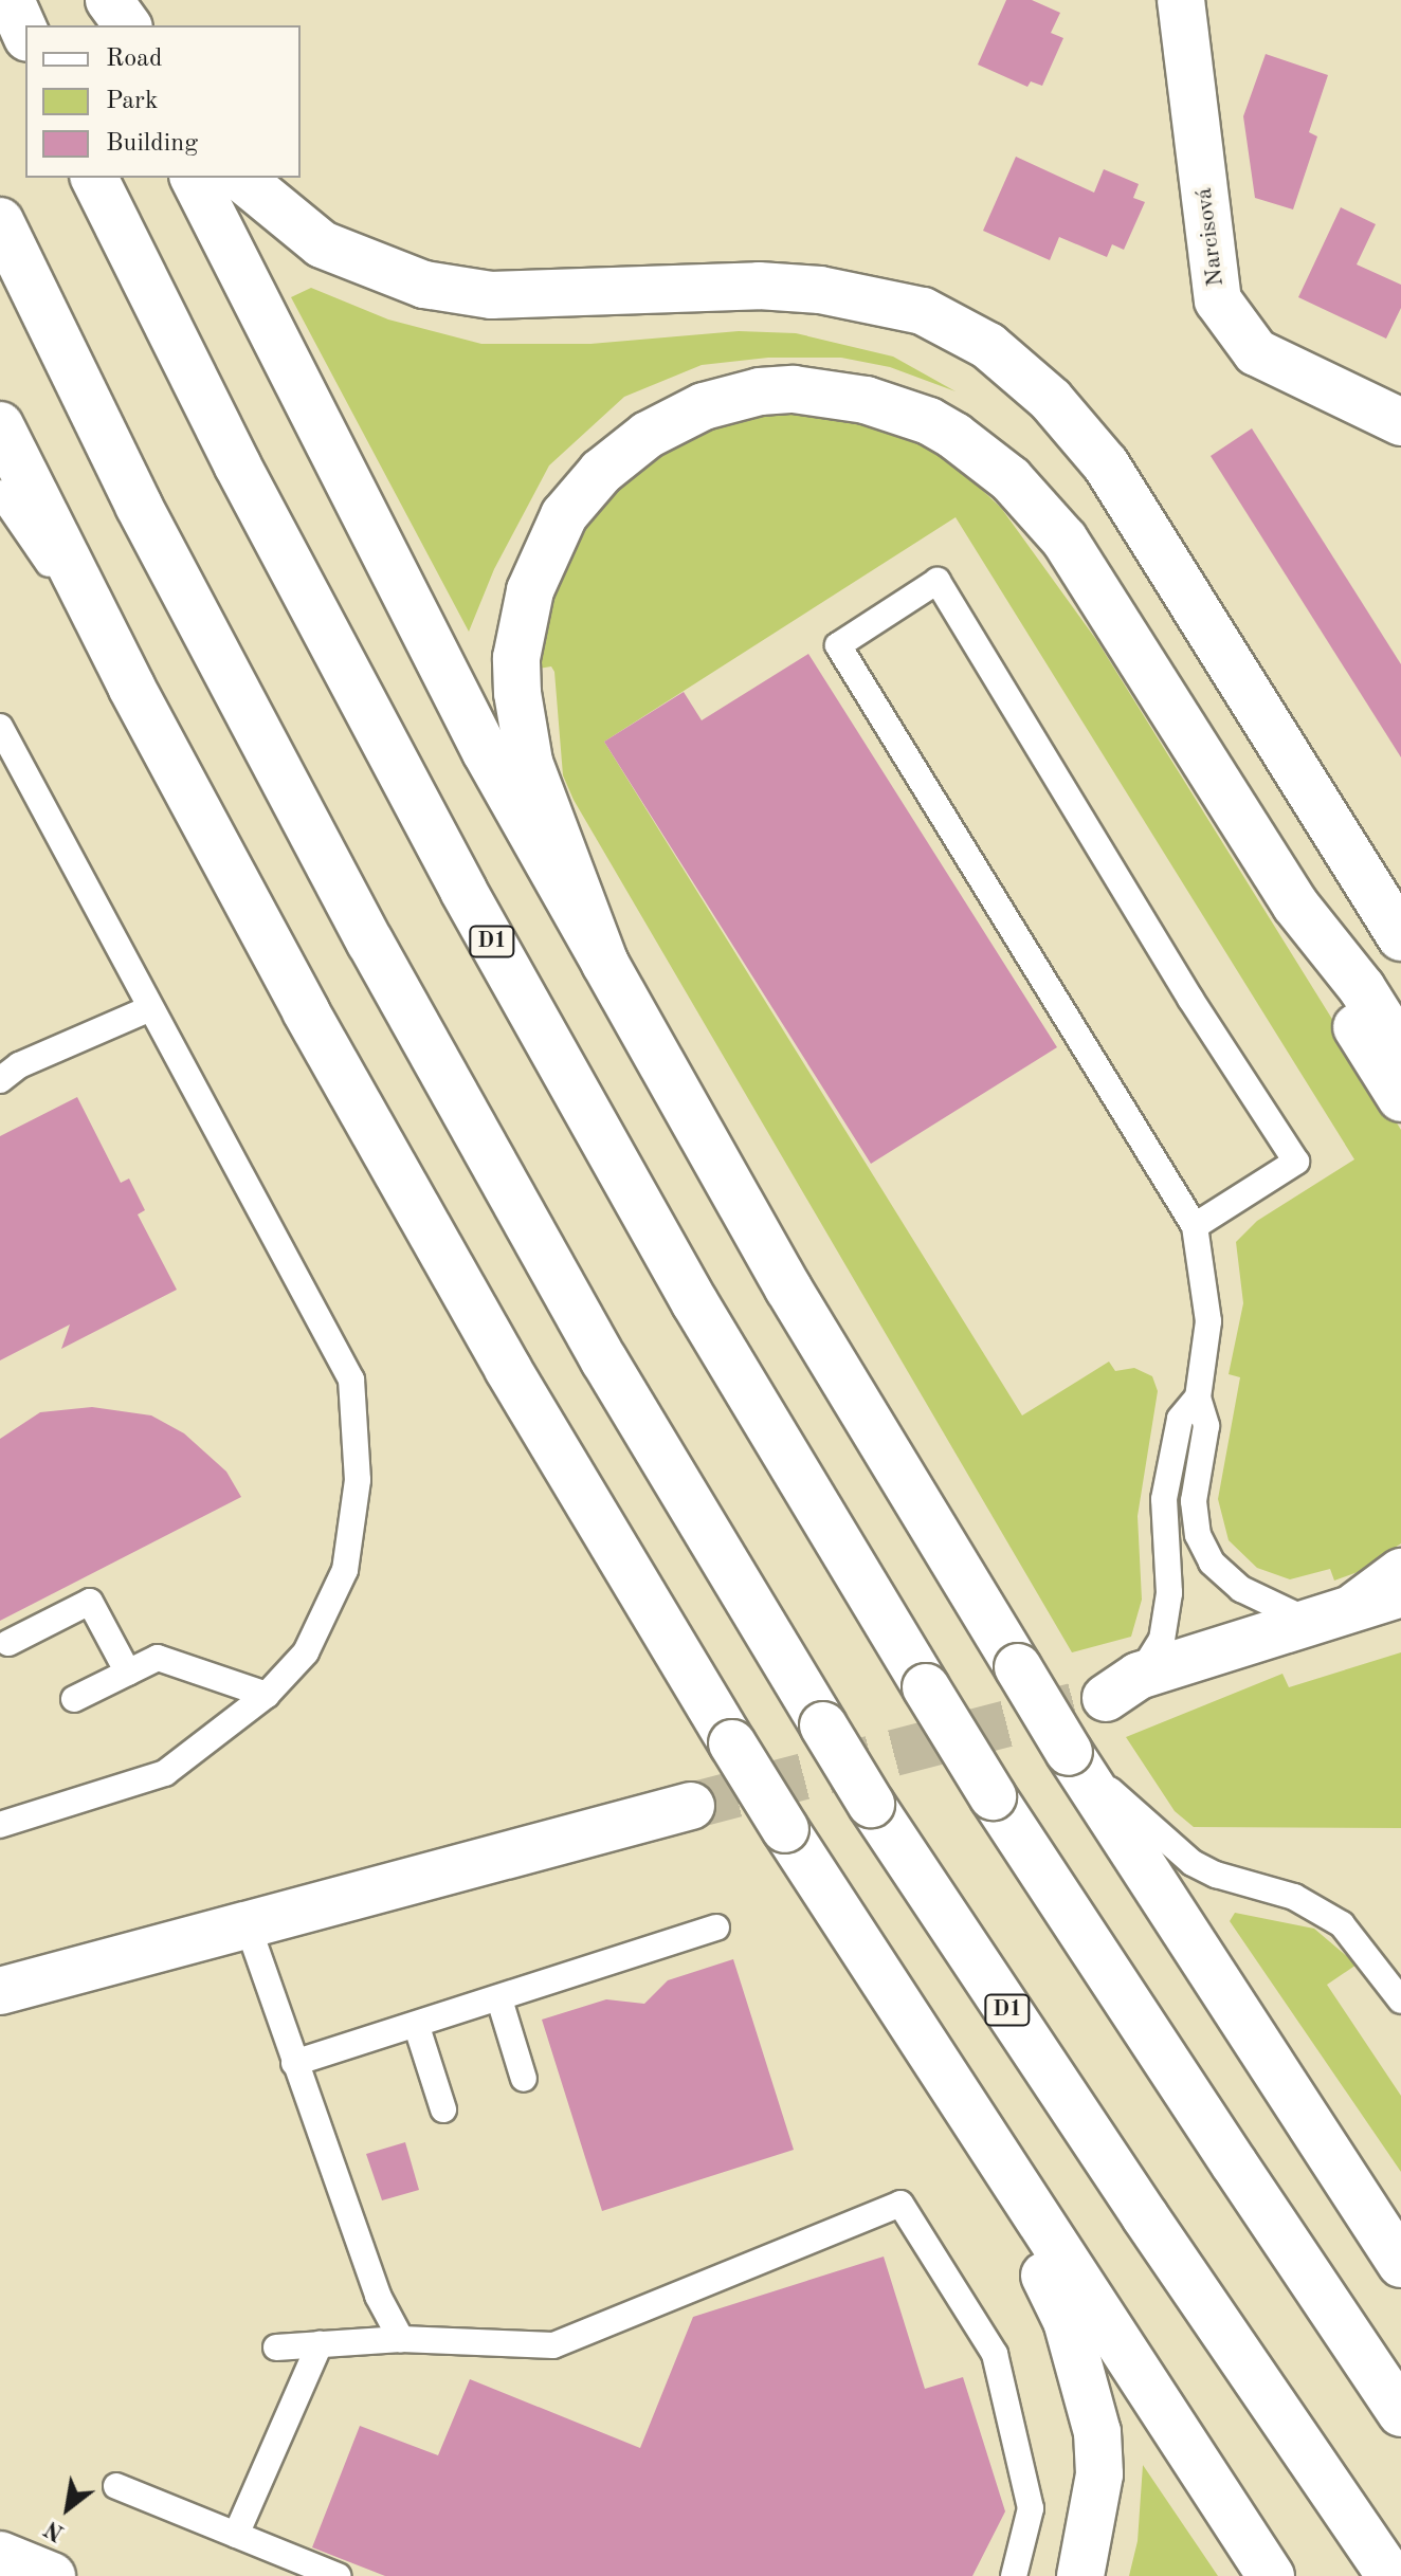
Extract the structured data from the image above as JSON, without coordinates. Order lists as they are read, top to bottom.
{
  "streets": {
    "main road": ["Narcisová", "D1"]
  },
  "legend": ["Road", "Park", "Building"],
  "north": "bottom left"
}
